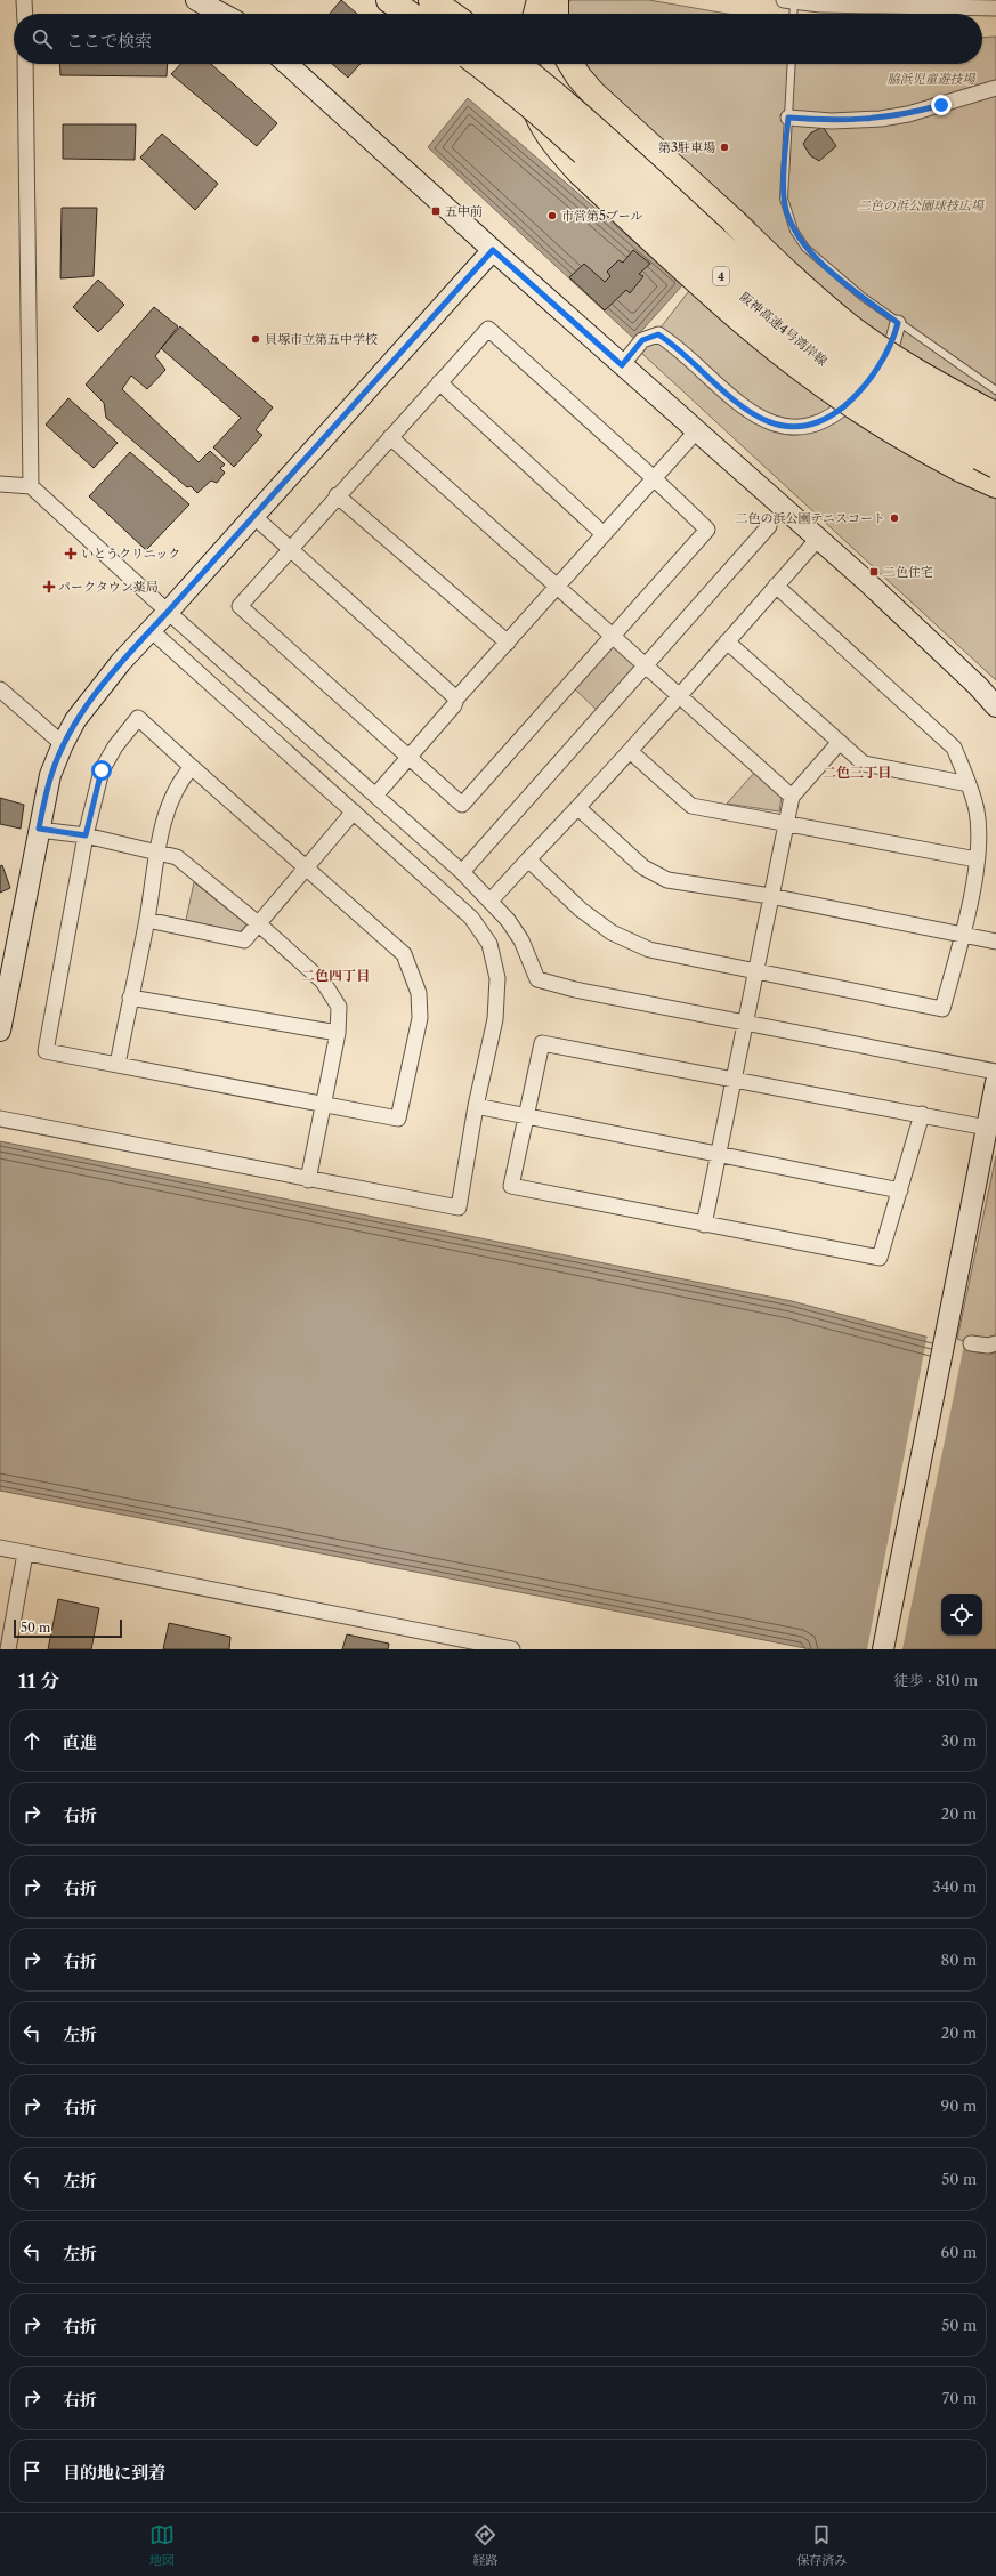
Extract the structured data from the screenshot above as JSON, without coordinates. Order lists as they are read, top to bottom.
{
  "streets": {
    "highway": ["4", "阪神高速4号湾岸線"]
  },
  "districts": ["二色三丁目", "二色四丁目"],
  "parks": ["脇浜児童遊技場", "二色の浜公園球技広場"],
  "places": {
    "other": [
      "第3駐車場",
      "市営第5プール",
      "貝塚市立第五中学校",
      "二色の浜公園テニスコート"
    ],
    "transit": ["五中前", "二色住宅"],
    "health": ["いとうクリニック", "パークタウン薬局"]
  },
  "scale_bar": "50 m",
  "page": {
    "search": "ここで検索",
    "scale": "50 m",
    "heading": ["11 分", "徒歩 · 810 m"],
    "list": [
      ["直進", "30 m"],
      ["右折", "20 m"],
      ["右折", "340 m"],
      ["右折", "80 m"],
      ["左折", "20 m"],
      ["右折", "90 m"],
      ["左折", "50 m"],
      ["左折", "60 m"],
      ["右折", "50 m"],
      ["右折", "70 m"],
      "目的地に到着"
    ],
    "nav": ["地図", "経路", "保存済み"]
  }
}
